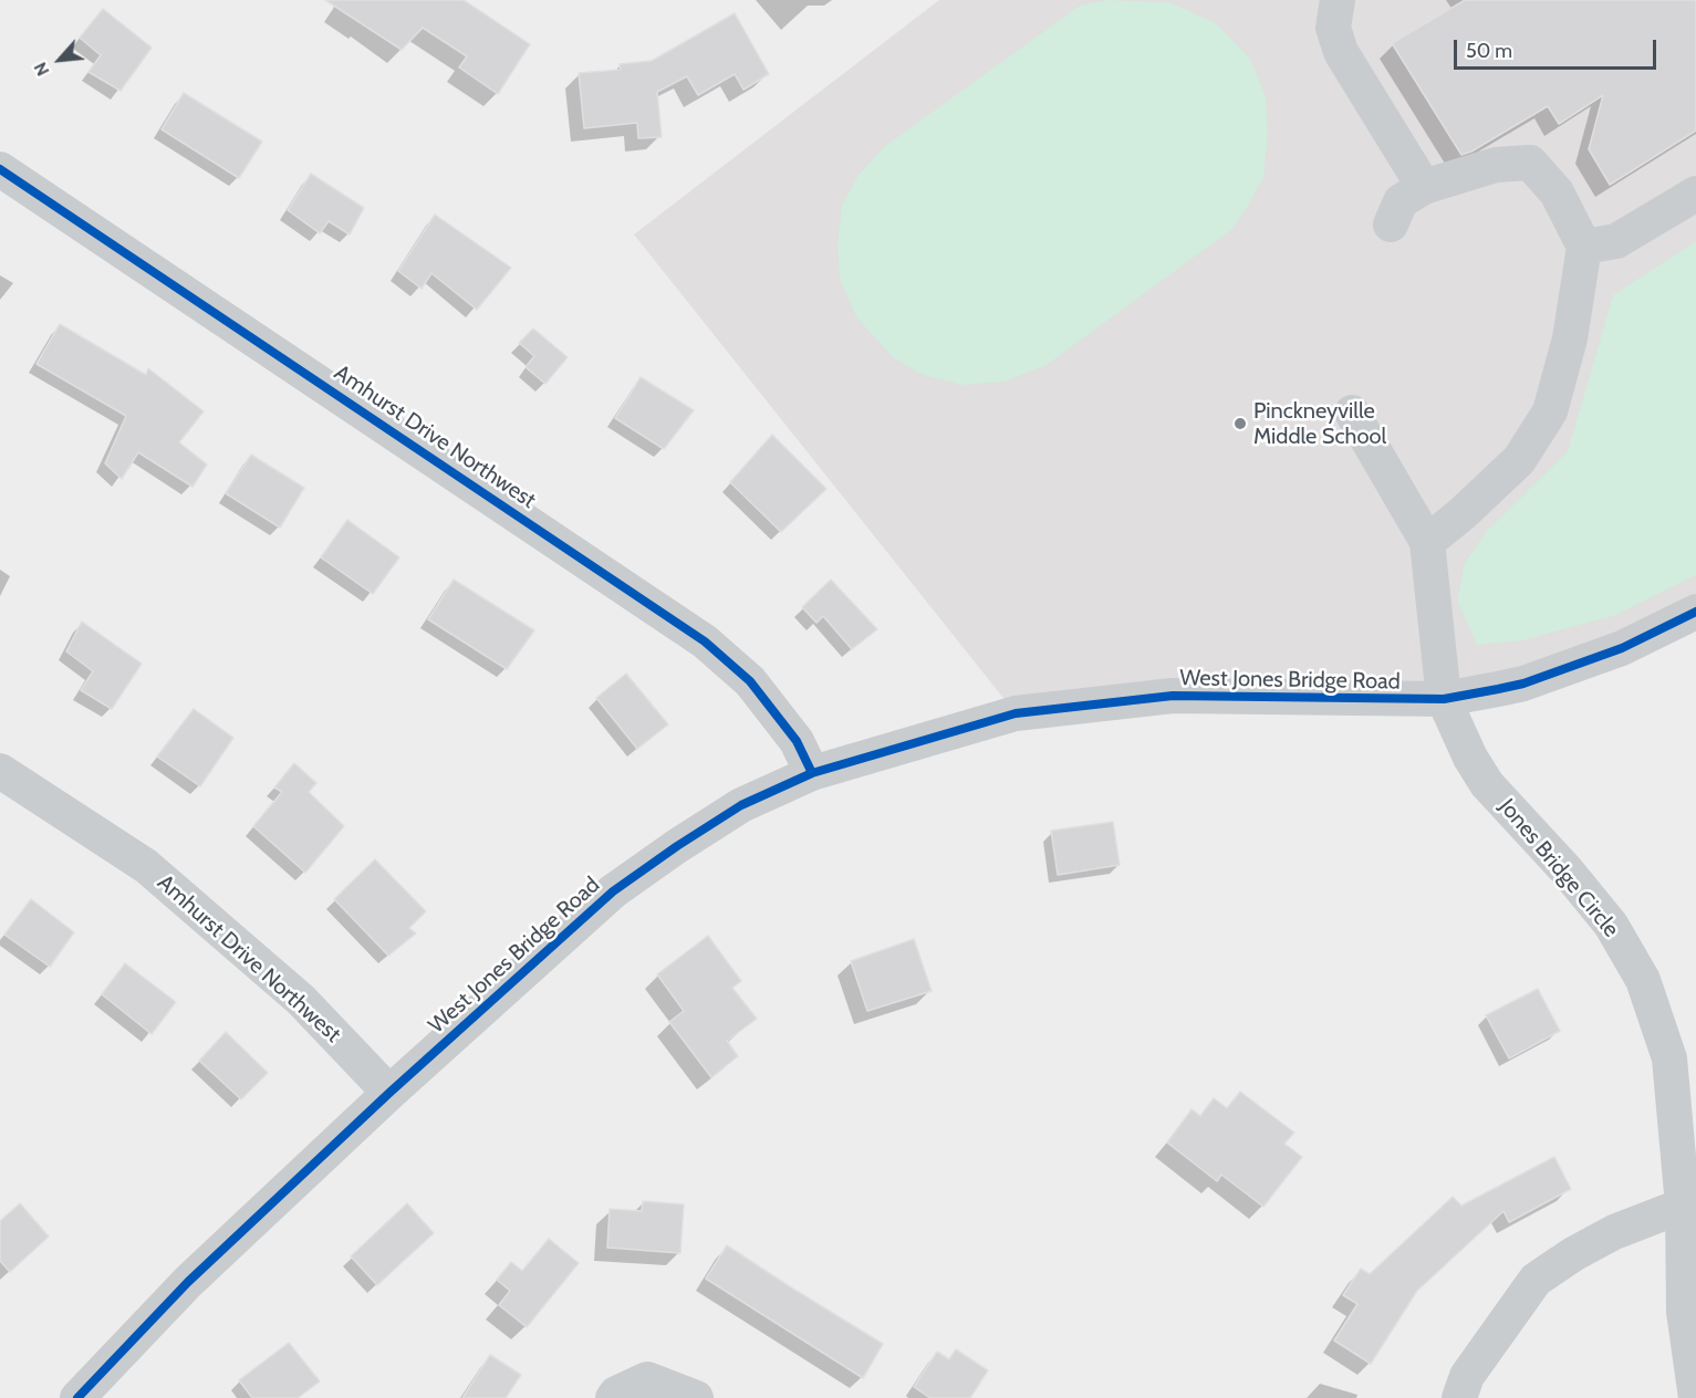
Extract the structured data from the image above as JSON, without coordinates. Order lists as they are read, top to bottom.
{
  "streets": {
    "street": ["Amhurst Drive Northwest", "West Jones Bridge Road", "Jones Bridge Circle"]
  },
  "crossings": [
    ["Amhurst Drive Northwest", "West Jones Bridge Road"],
    ["West Jones Bridge Road", "Jones Bridge Circle"]
  ],
  "places": ["Pinckneyville Middle School"],
  "scale_bar": "50 m",
  "north": "bottom left"
}
